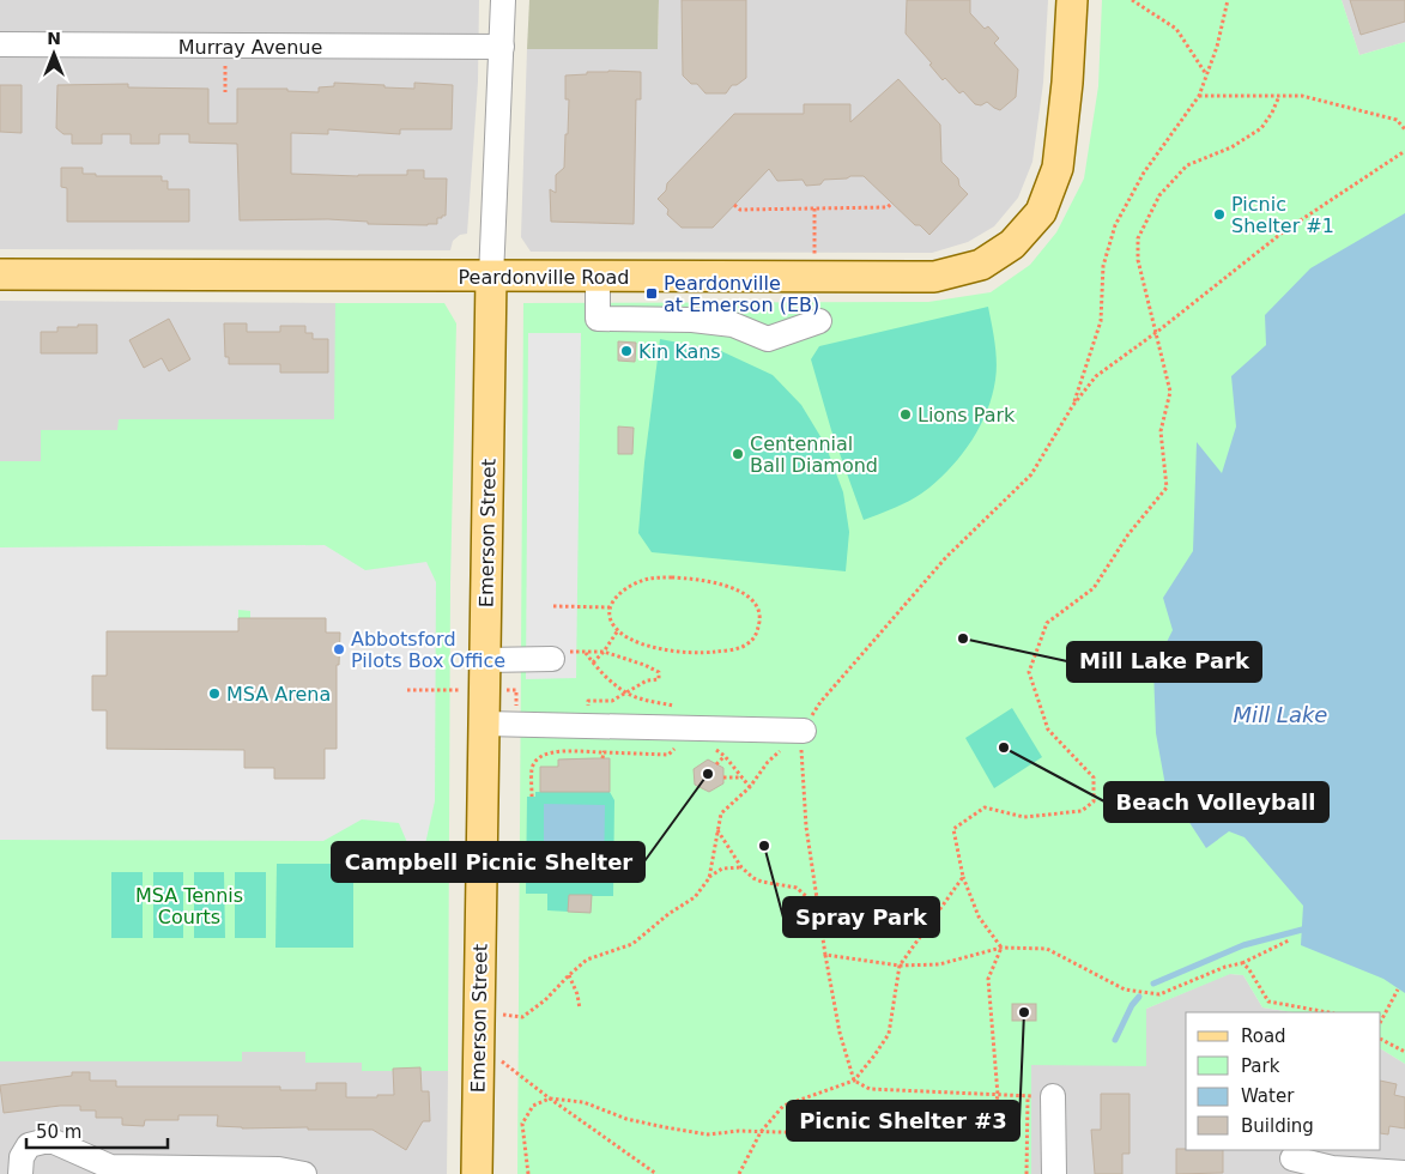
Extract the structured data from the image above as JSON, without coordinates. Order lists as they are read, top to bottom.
{
  "streets": {
    "main road": ["Peardonville Road", "Emerson Street"],
    "street": ["Murray Avenue"]
  },
  "crossings": [
    ["Murray Avenue", "Emerson Street"],
    ["Peardonville Road", "Emerson Street"]
  ],
  "water": ["Mill Lake"],
  "parks": ["MSA Tennis Courts"],
  "places": {
    "other": [
      "Picnic Shelter #1",
      "Kin Kans",
      "Lions Park",
      "Centennial Ball Diamond",
      "Mill Lake Park",
      "Abbotsford Pilots Box Office",
      "MSA Arena",
      "Beach Volleyball",
      "Campbell Picnic Shelter",
      "Spray Park",
      "Picnic Shelter #3"
    ],
    "transit": ["Peardonville at Emerson (EB)"]
  },
  "legend": [
    "Road",
    "Park",
    "Water",
    "Building"
  ],
  "scale_bar": "50 m",
  "north": "top"
}
